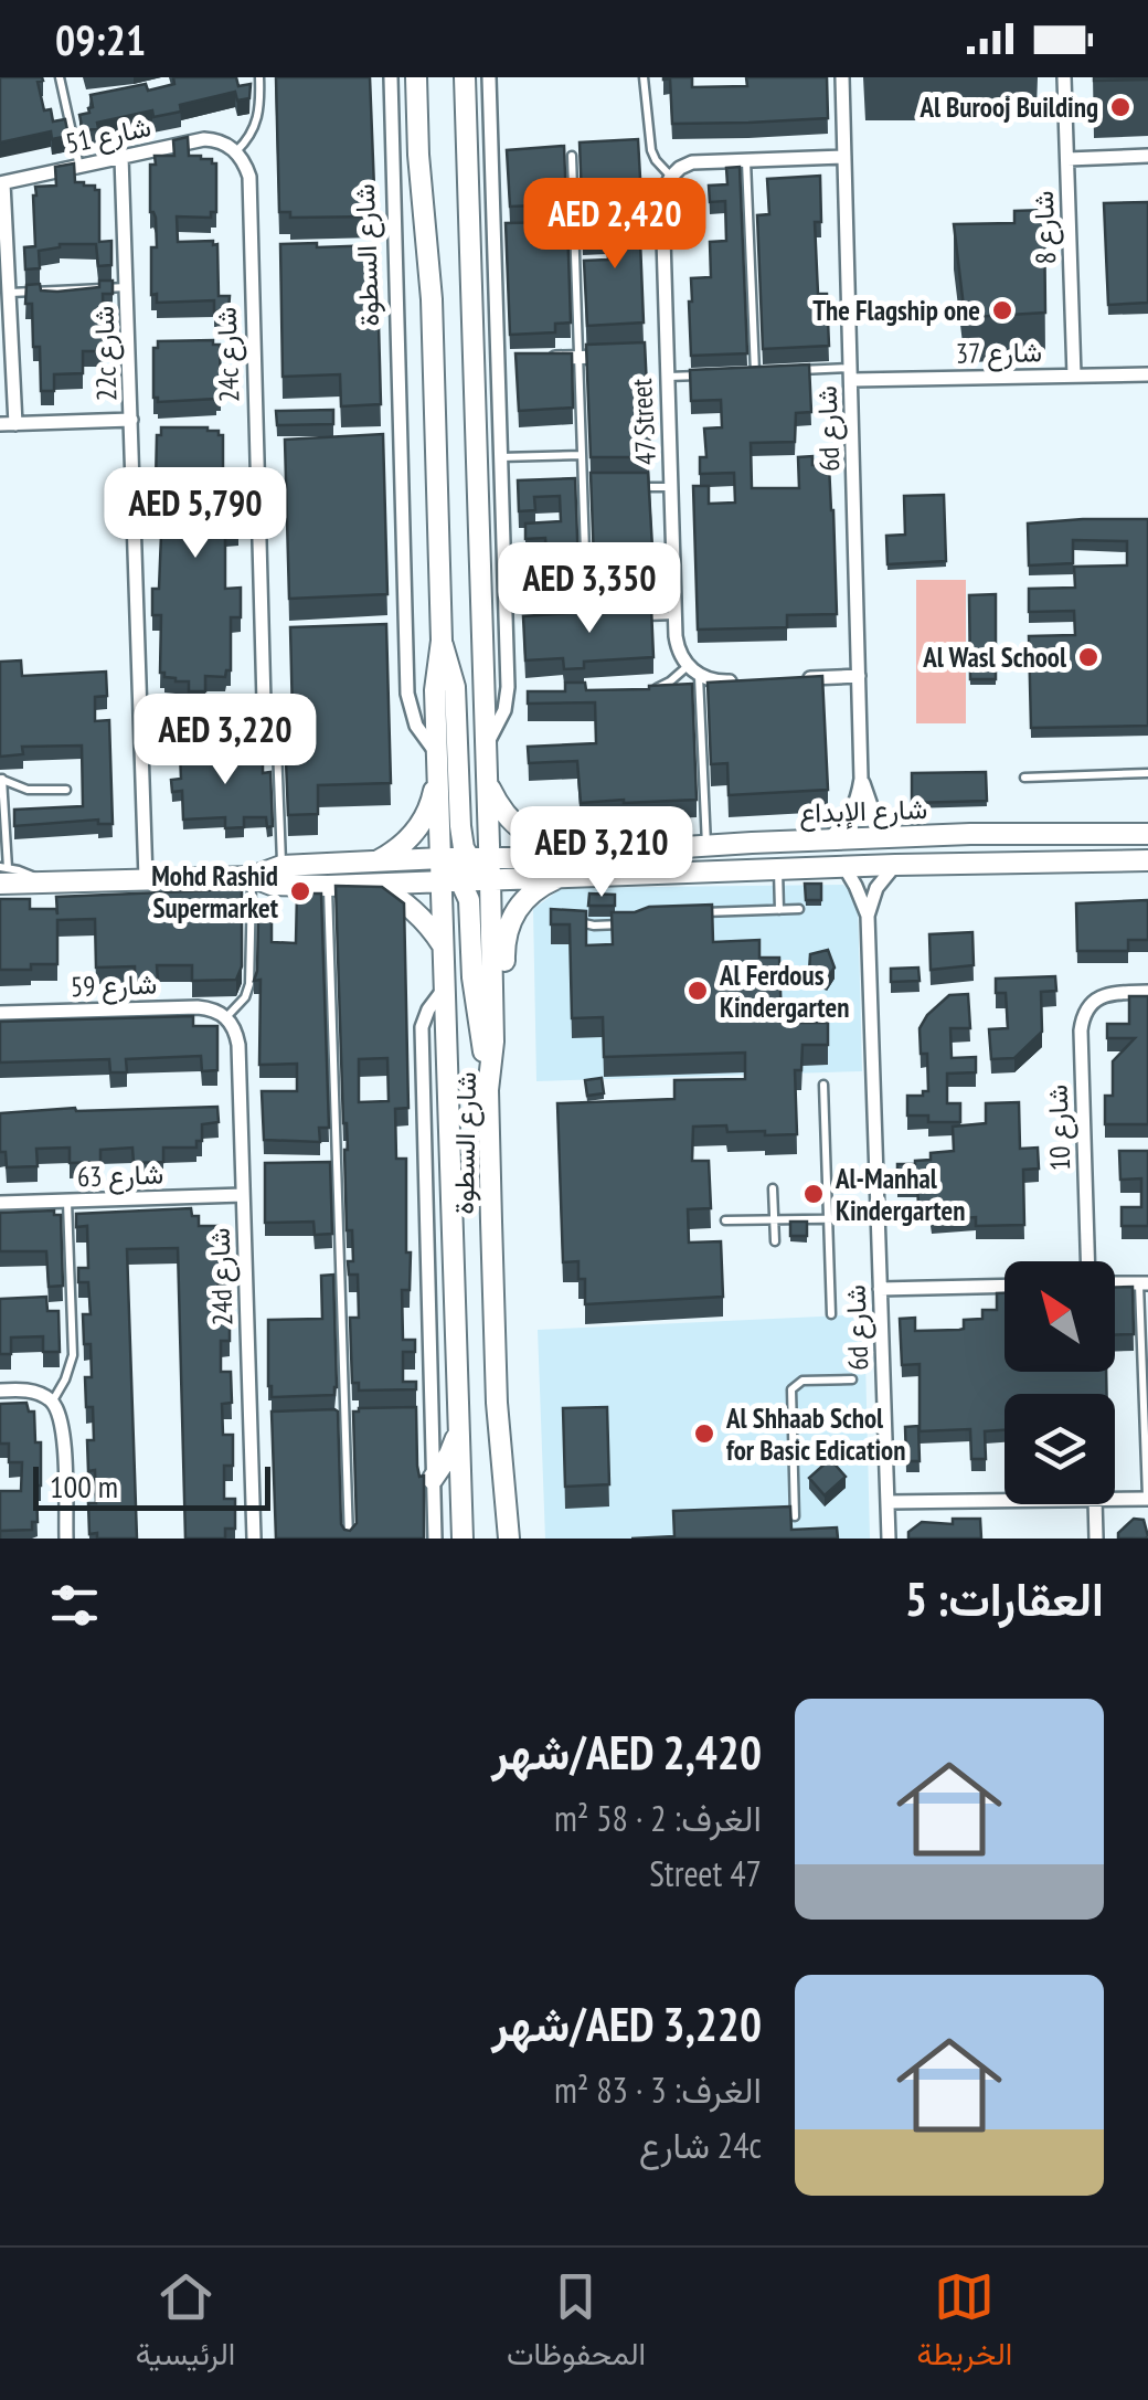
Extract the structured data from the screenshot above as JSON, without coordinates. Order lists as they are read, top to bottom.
{
  "streets": {
    "main road": ["شارع السطوة", "شارع الإبداع"],
    "street": [
      "شارع 51",
      "8 شارع",
      "شارع 37",
      "22c شارع",
      "24c شارع",
      "47 Street",
      "6d شارع",
      "شارع 59",
      "شارع 10",
      "شارع 63",
      "24d شارع"
    ]
  },
  "crossings": [
    ["شارع 51", "22c شارع"],
    ["شارع 51", "24c شارع"],
    ["8 شارع", "شارع 37"],
    ["شارع السطوة", "شارع الإبداع"],
    ["شارع 37", "6d شارع"],
    ["22c شارع", "شارع الإبداع"],
    ["6d شارع", "شارع الإبداع"],
    ["شارع 59", "24d شارع"],
    ["شارع 63", "24d شارع"]
  ],
  "places": [
    "Al Burooj Building",
    "The Flagship one",
    "Al Wasl School",
    "Mohd Rashid Supermarket",
    "Al Ferdous Kindergarten",
    "Al-Manhal Kindergarten",
    "Al Shhaab Schol for Basic Edication"
  ],
  "scale_bar": "100 m",
  "north": "top left",
  "page": {
    "status": "09:21",
    "price": [
      "AED 2,420",
      "AED 5,790",
      "AED 3,350",
      "AED 3,220",
      "AED 3,210"
    ],
    "scale": "100 m",
    "heading": "العقارات: 5",
    "list": [
      {
        "name": "AED 2,420/شهر",
        "note": "الغرف: 2 · 58 m² · 47 Street"
      },
      {
        "name": "AED 3,220/شهر",
        "note": "الغرف: 3 · 83 m² · 24c شارع"
      }
    ],
    "tabs": ["الخريطة", "المحفوظات", "الرئيسية"]
  }
}
